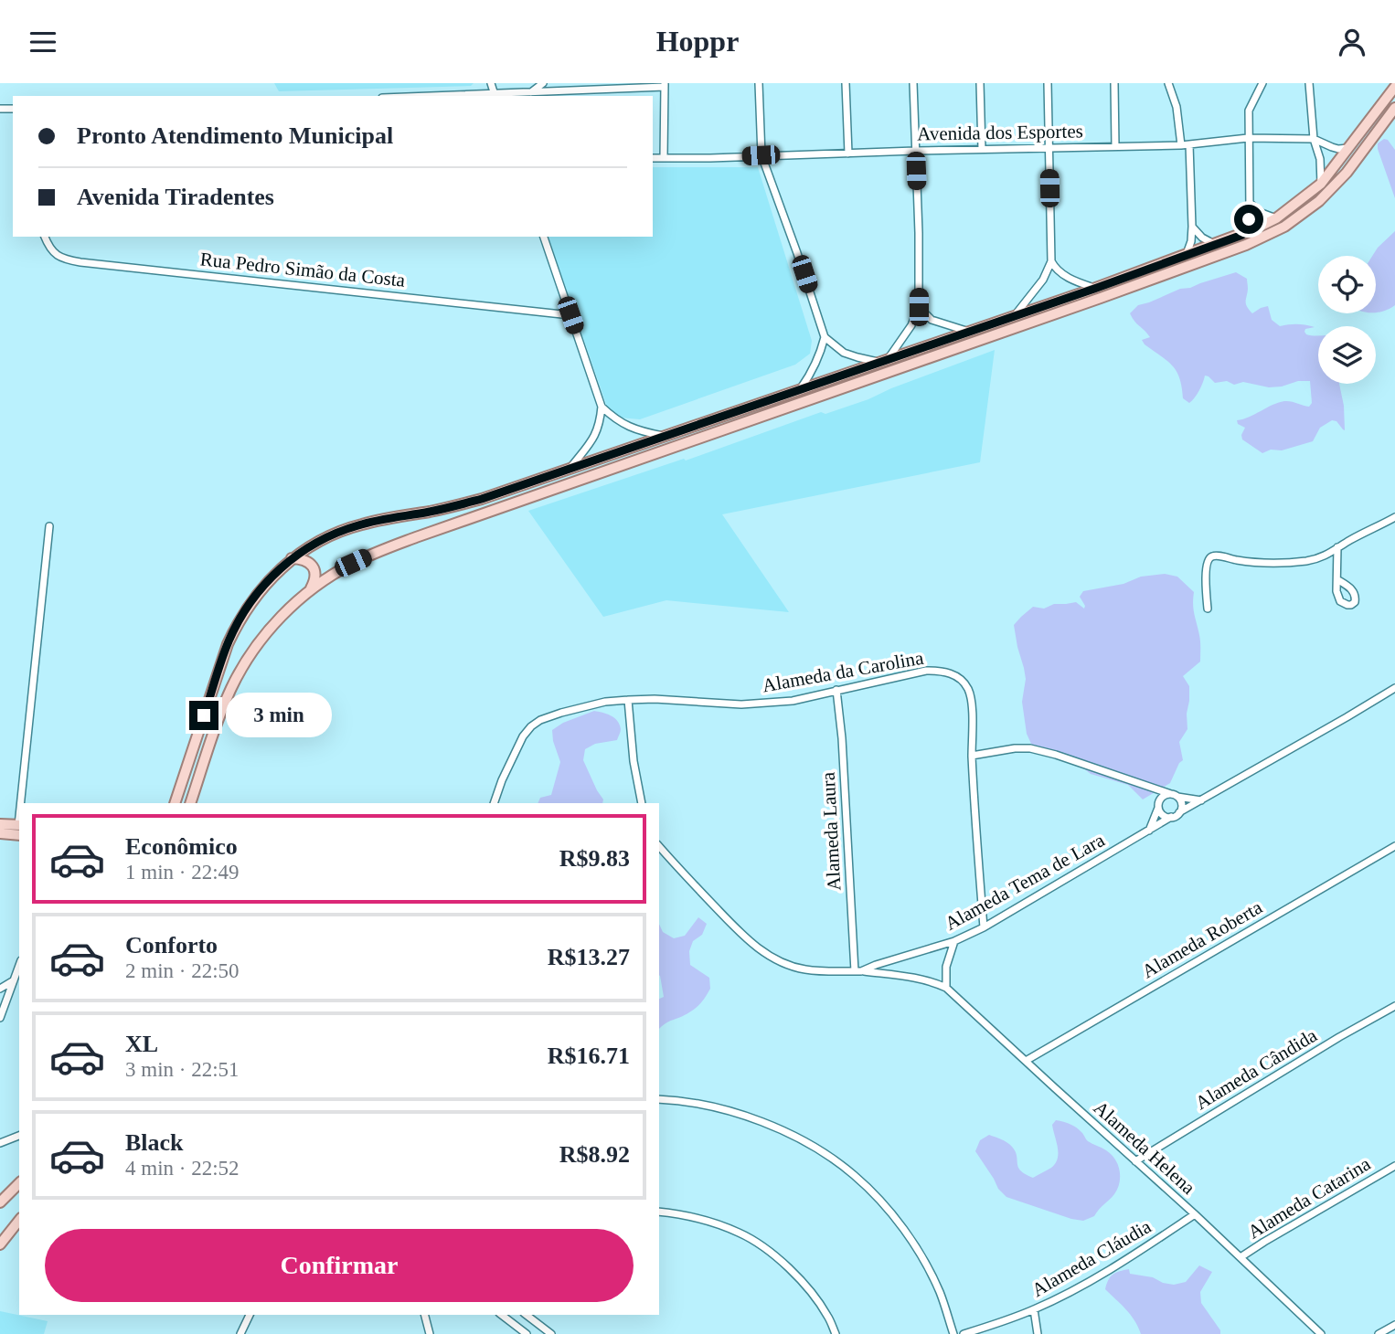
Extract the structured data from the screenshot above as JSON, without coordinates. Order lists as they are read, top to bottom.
{
  "streets": {
    "street": [
      "Avenida dos Esportes",
      "Rua Pedro Simão da Costa",
      "Alameda da Carolina",
      "Alameda Laura",
      "Alameda Tema de Lara",
      "Alameda Roberta",
      "Alameda Cândida",
      "Alameda Helena",
      "Alameda Catarina",
      "Alameda Cláudia"
    ]
  },
  "crossings": [
    ["Alameda da Carolina", "Alameda Laura"],
    ["Alameda da Carolina", "Alameda Tema de Lara"],
    ["Alameda Laura", "Alameda Tema de Lara"],
    ["Alameda Laura", "Alameda Helena"],
    ["Alameda Tema de Lara", "Alameda Helena"],
    ["Alameda Roberta", "Alameda Helena"],
    ["Alameda Cândida", "Alameda Helena"],
    ["Alameda Helena", "Alameda Catarina"],
    ["Alameda Helena", "Alameda Cláudia"]
  ],
  "page": {
    "header": "Hoppr",
    "banner": ["Pronto Atendimento Municipal", "Avenida Tiradentes"],
    "bubble": "3 min",
    "list": [
      {
        "name": "Econômico",
        "note": "1 min · 22:49",
        "value": "R$9.83"
      },
      {
        "name": "Conforto",
        "note": "2 min · 22:50",
        "value": "R$13.27"
      },
      {
        "name": "XL",
        "note": "3 min · 22:51",
        "value": "R$16.71"
      },
      {
        "name": "Black",
        "note": "4 min · 22:52",
        "value": "R$8.92"
      }
    ],
    "buttons": "Confirmar"
  }
}
